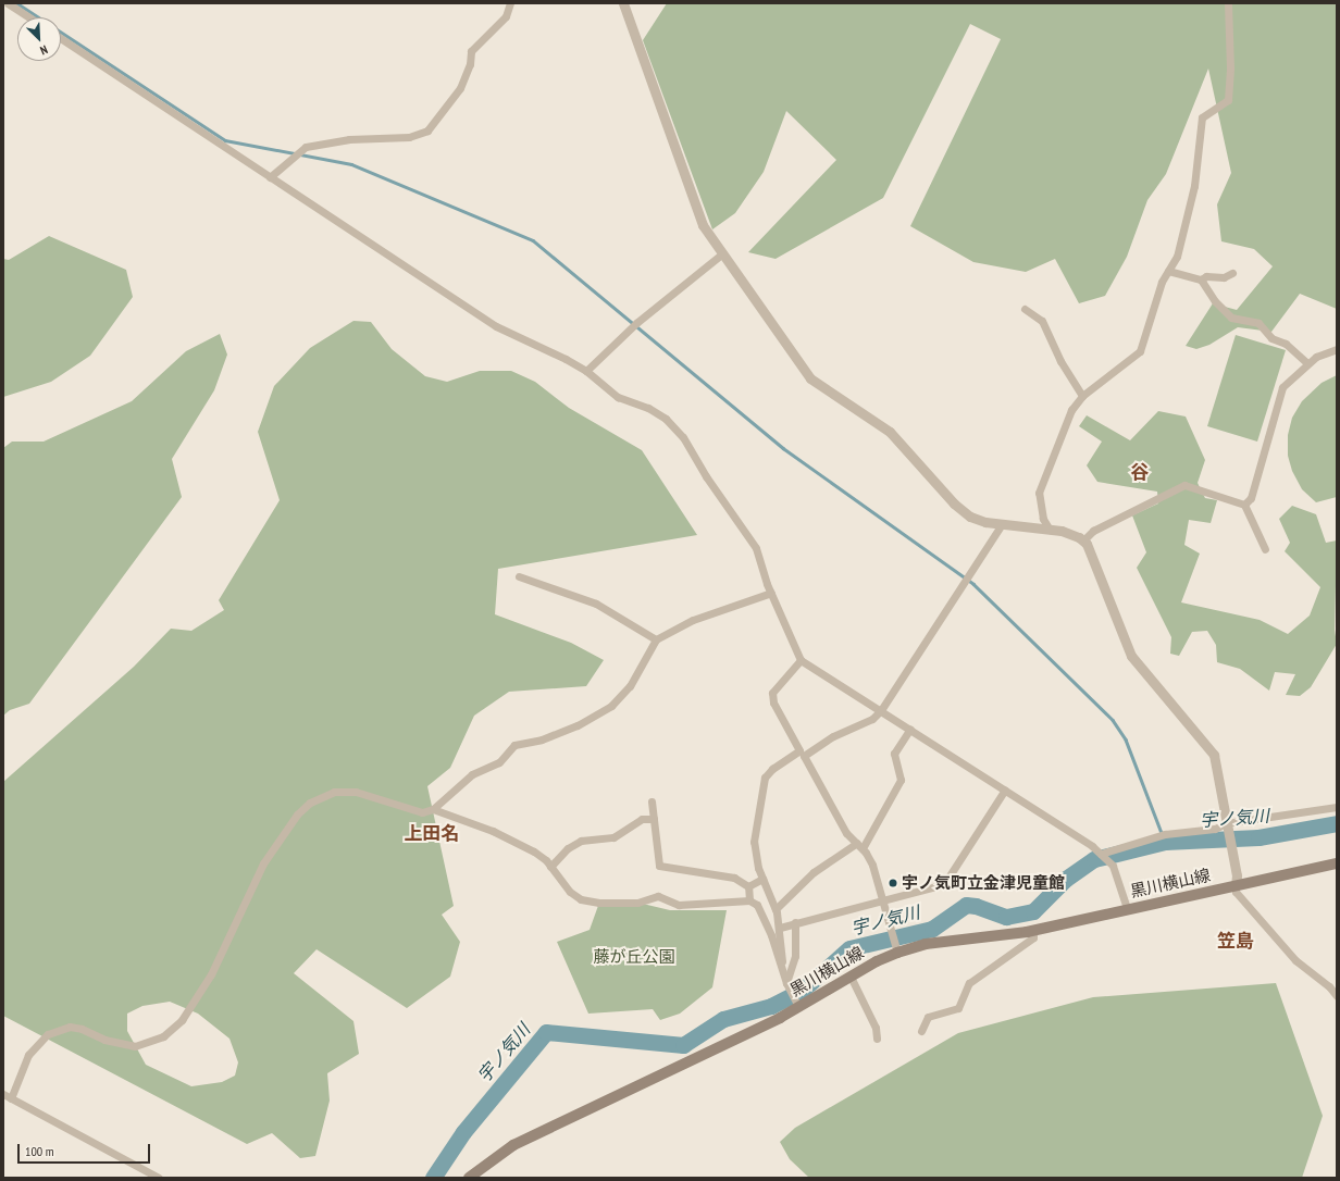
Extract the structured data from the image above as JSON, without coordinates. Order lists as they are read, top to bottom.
{
  "streets": {
    "main road": ["黒川横山線"]
  },
  "districts": ["谷", "上田名", "笠島"],
  "water": ["宇ノ気川"],
  "parks": ["藤が丘公園"],
  "places": ["宇ノ気町立金津児童館"],
  "scale_bar": "100 m",
  "north": "bottom right"
}
